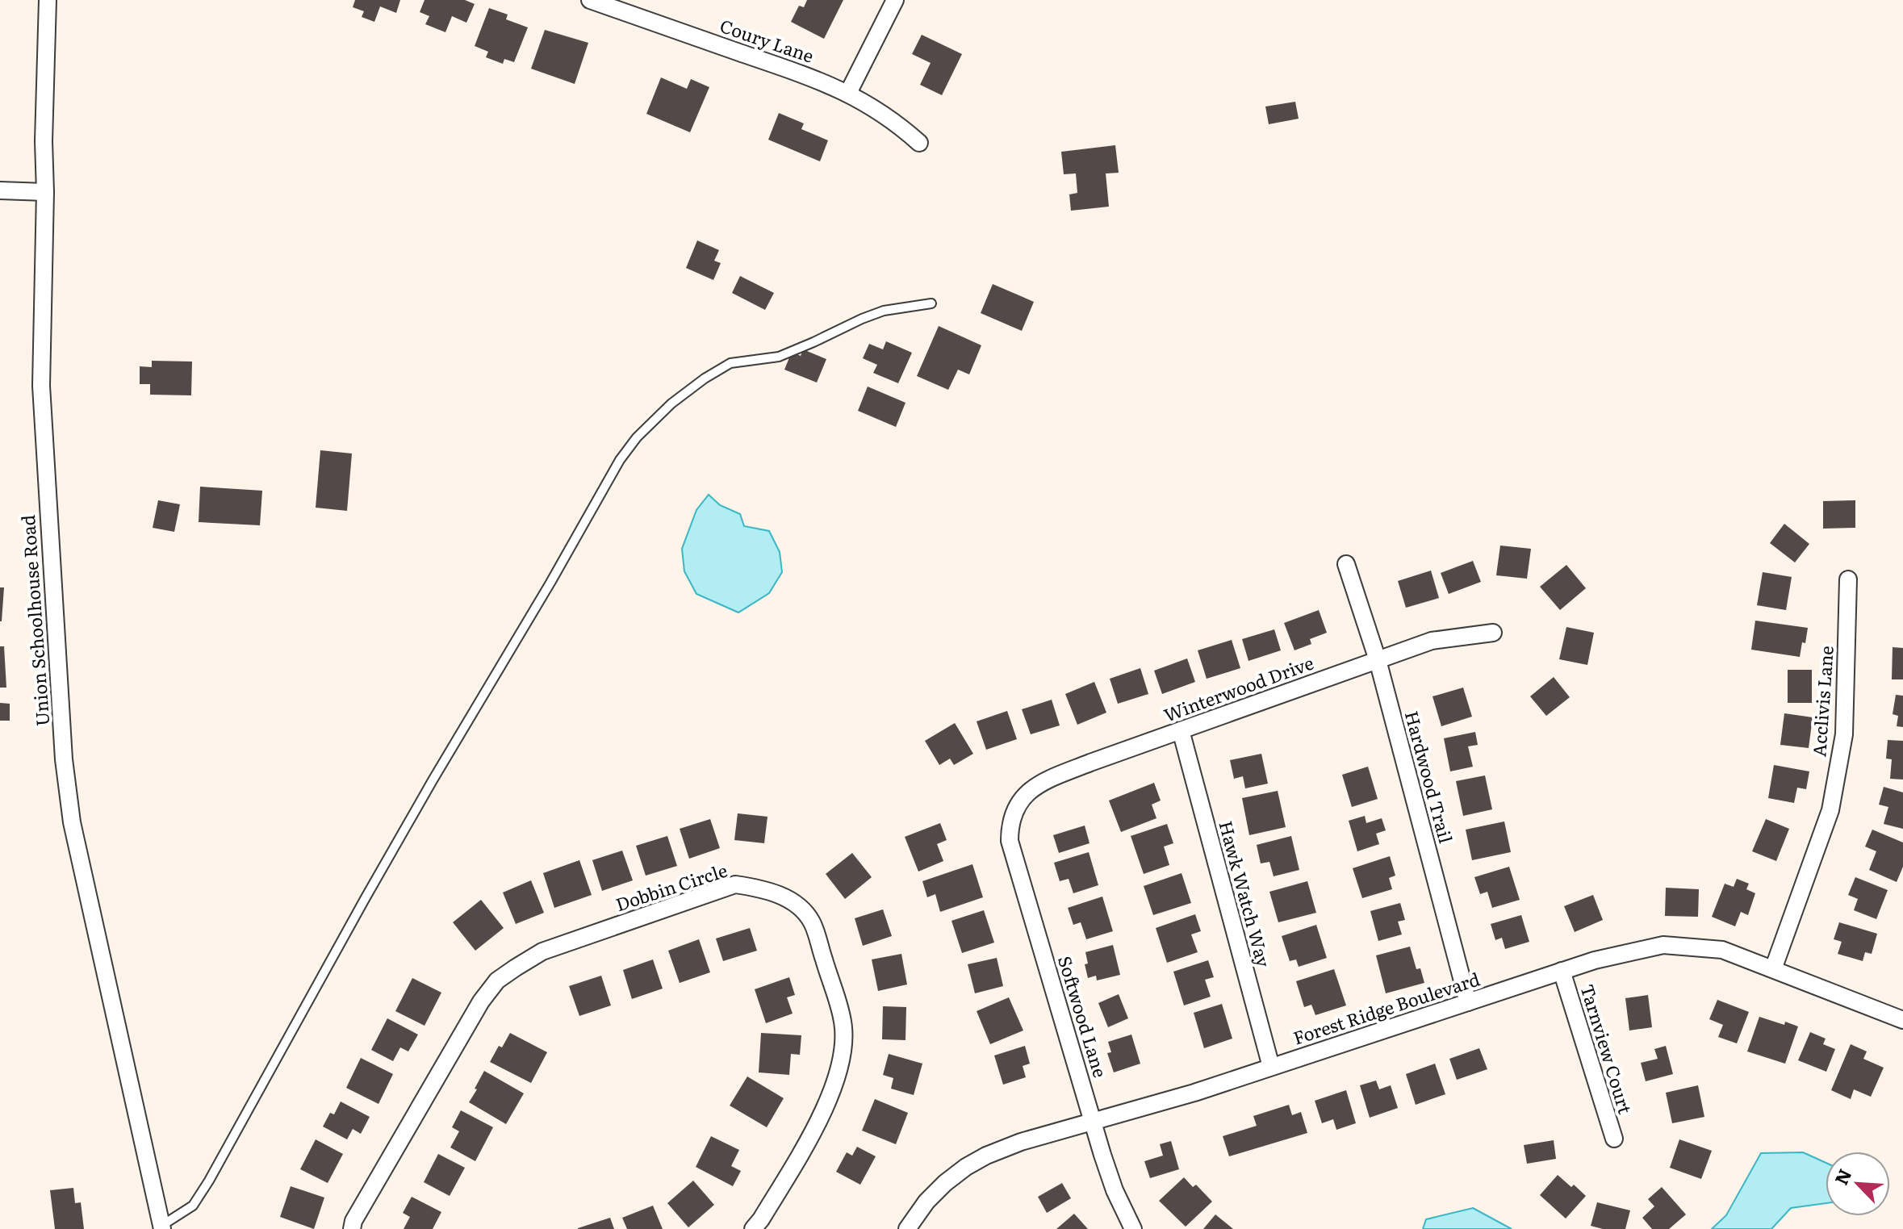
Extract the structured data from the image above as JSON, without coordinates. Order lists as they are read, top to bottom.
{
  "streets": {
    "street": [
      "Coury Lane",
      "Union Schoolhouse Road",
      "Winterwood Drive",
      "Acclivis Lane",
      "Hardwood Trail",
      "Dobbin Circle",
      "Hawk Watch Way",
      "Forest Ridge Boulevard",
      "Softwood Lane",
      "Tarnview Court"
    ]
  },
  "crossings": [
    ["Winterwood Drive", "Hardwood Trail"],
    ["Winterwood Drive", "Hawk Watch Way"],
    ["Winterwood Drive", "Softwood Lane"],
    ["Acclivis Lane", "Forest Ridge Boulevard"],
    ["Hardwood Trail", "Forest Ridge Boulevard"],
    ["Hawk Watch Way", "Forest Ridge Boulevard"],
    ["Forest Ridge Boulevard", "Softwood Lane"],
    ["Forest Ridge Boulevard", "Tarnview Court"]
  ],
  "north": "top left"
}
